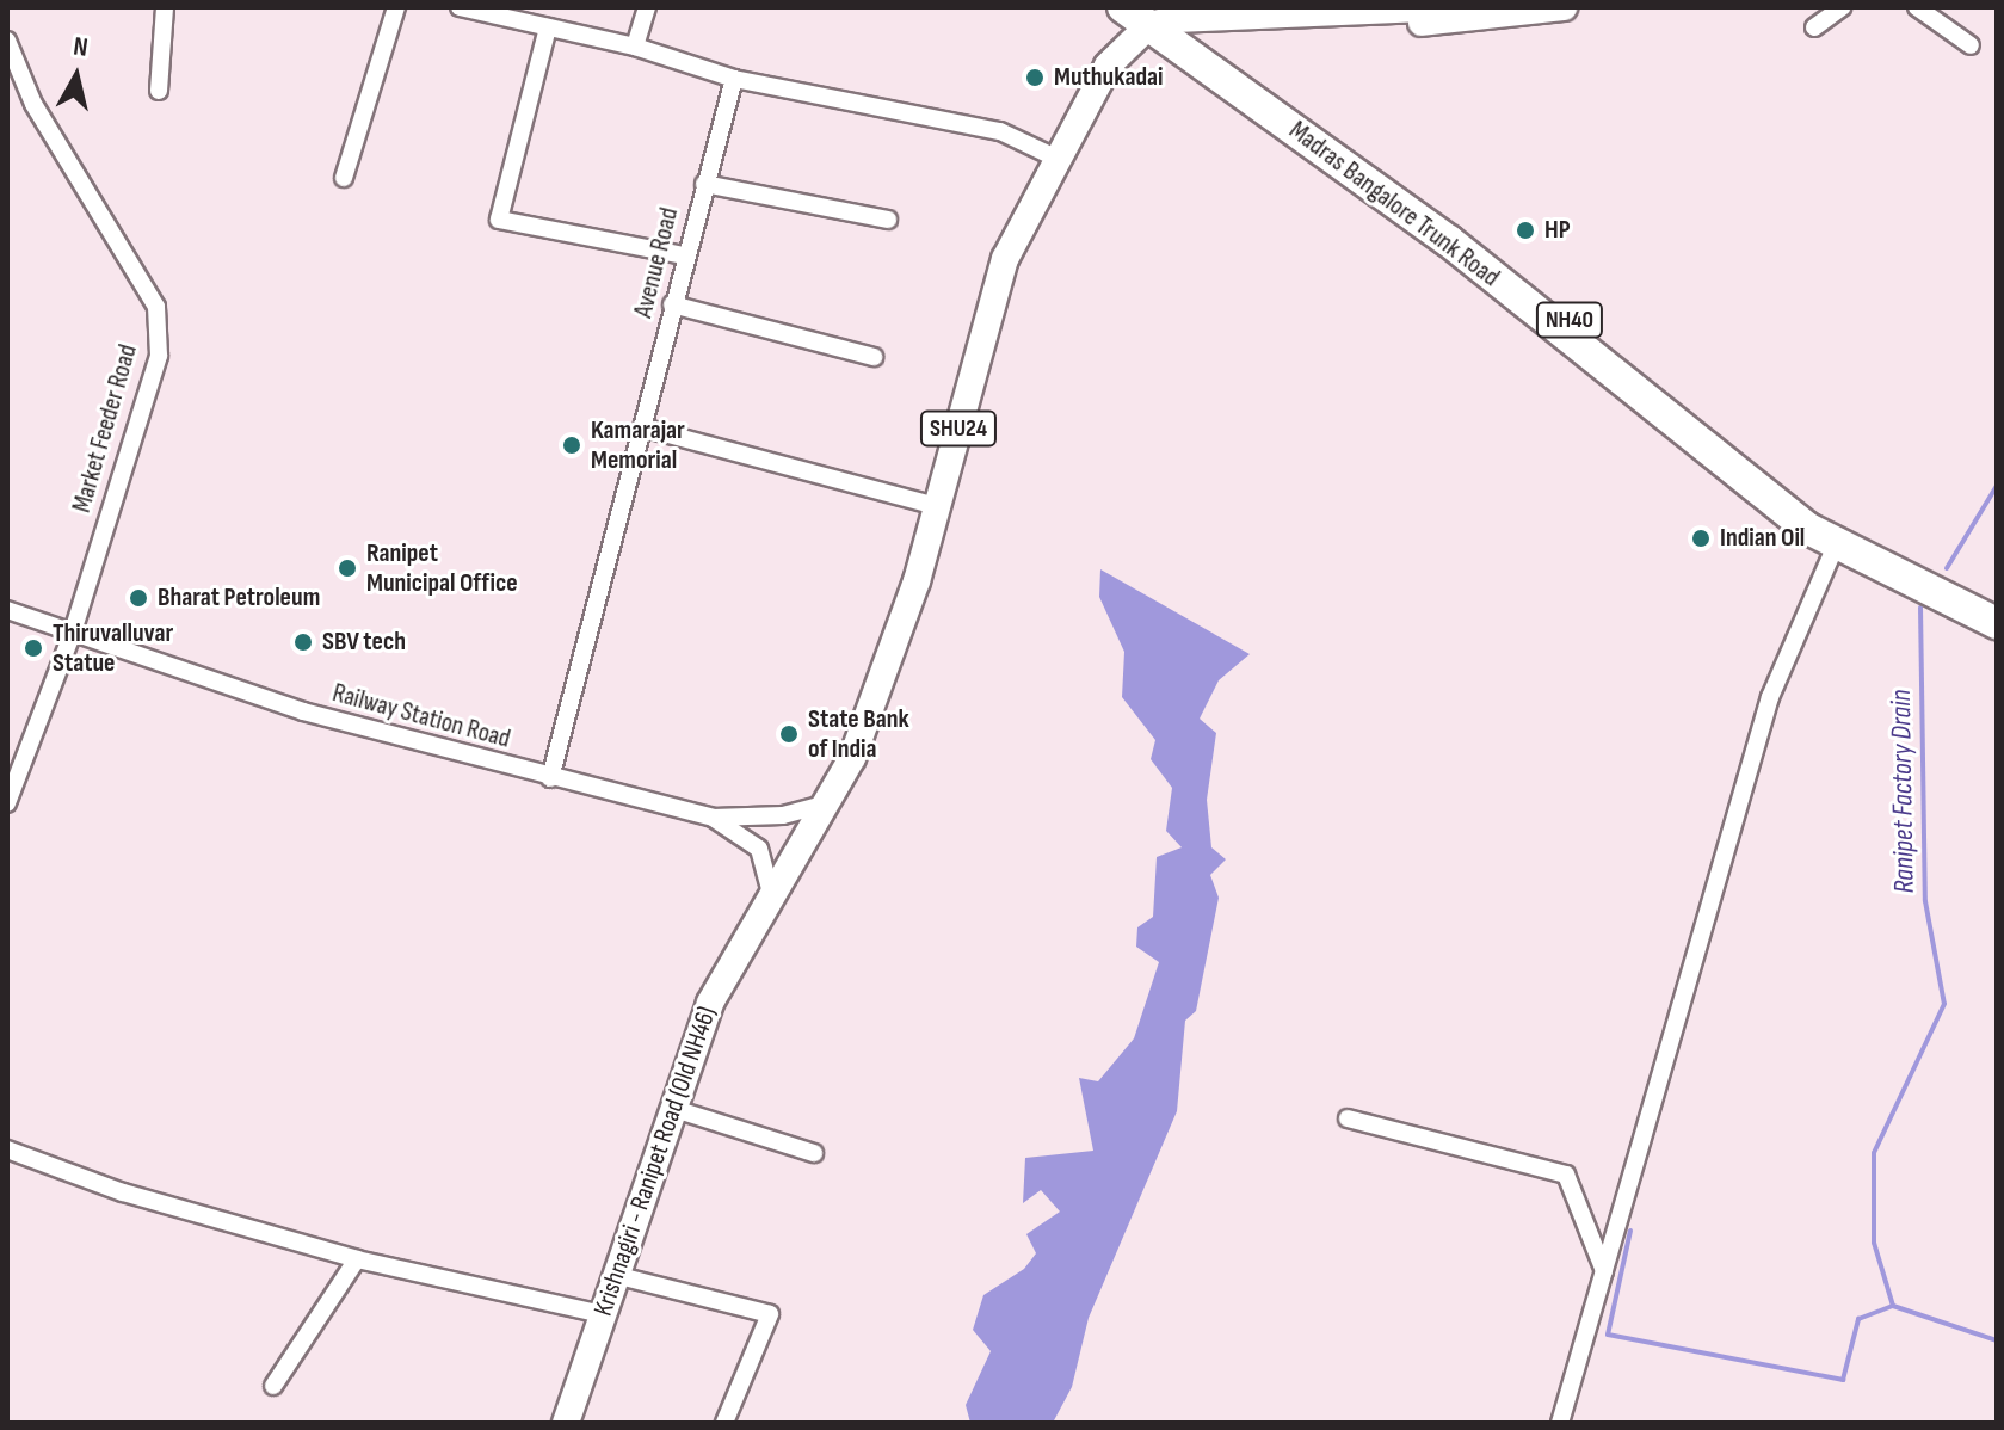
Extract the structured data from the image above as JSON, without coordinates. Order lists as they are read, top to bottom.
{
  "streets": {
    "highway": ["Madras Bangalore Trunk Road", "NH40"],
    "main road": ["SHU24", "Krishnagiri - Ranipet Road (Old NH46)"],
    "street": ["Avenue Road", "Market Feeder Road", "Railway Station Road"]
  },
  "crossings": [
    ["Madras Bangalore Trunk Road", "NH40"],
    ["Madras Bangalore Trunk Road", "Krishnagiri - Ranipet Road (Old NH46)"],
    ["Avenue Road", "Railway Station Road"],
    ["Market Feeder Road", "Railway Station Road"],
    ["Railway Station Road", "Krishnagiri - Ranipet Road (Old NH46)"]
  ],
  "water": ["Ranipet Factory Drain"],
  "places": [
    "Muthukadai",
    "HP",
    "Kamarajar Memorial",
    "Indian Oil",
    "Ranipet Municipal Office",
    "Bharat Petroleum",
    "SBV tech",
    "Thiruvalluvar Statue",
    "State Bank of India"
  ],
  "north": "top"
}
